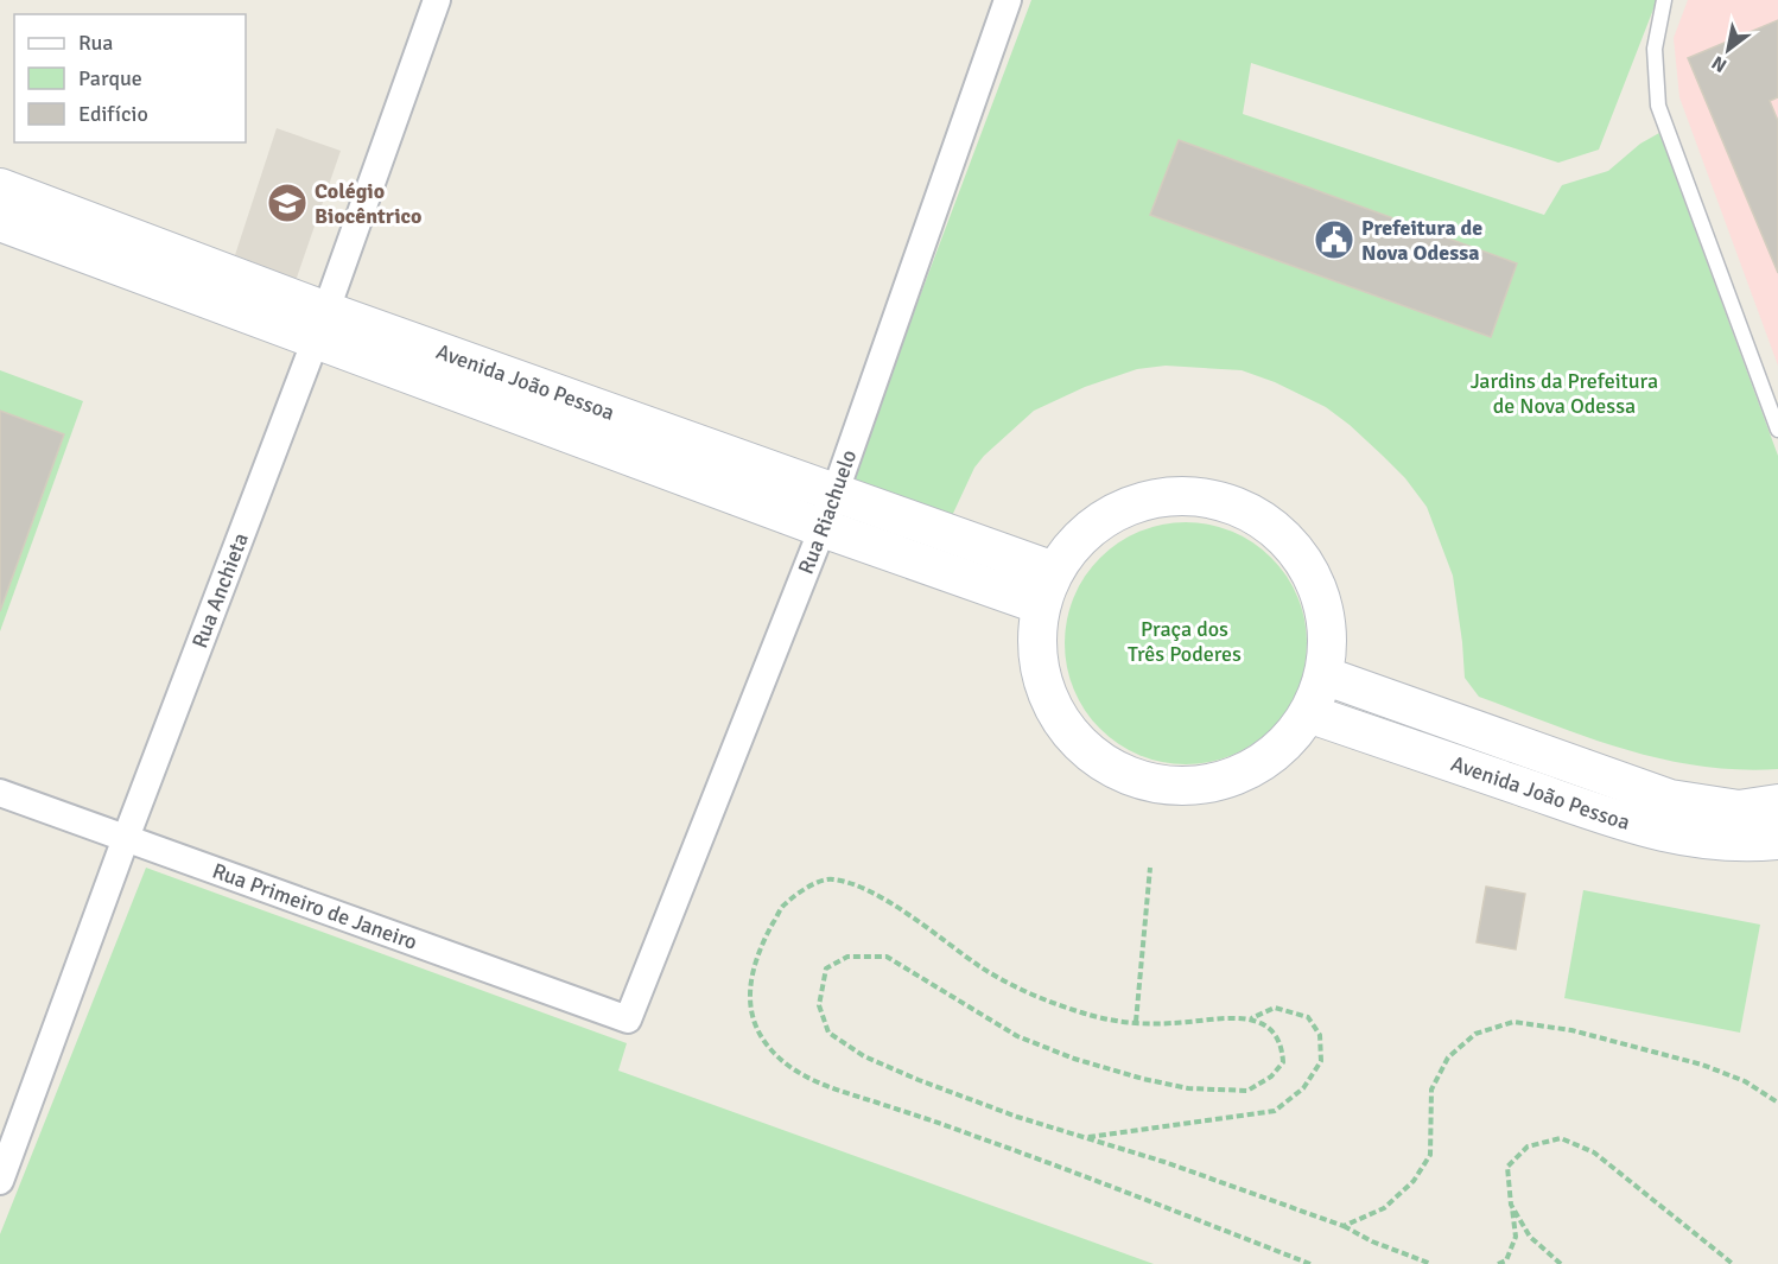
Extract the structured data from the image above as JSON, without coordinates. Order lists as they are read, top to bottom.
{
  "streets": {
    "main road": ["Avenida João Pessoa"],
    "street": ["Rua Riachuelo", "Rua Anchieta", "Rua Primeiro de Janeiro"]
  },
  "crossings": [
    ["Avenida João Pessoa", "Rua Riachuelo"],
    ["Avenida João Pessoa", "Rua Anchieta"],
    ["Rua Riachuelo", "Rua Primeiro de Janeiro"],
    ["Rua Anchieta", "Rua Primeiro de Janeiro"]
  ],
  "parks": ["Jardins da Prefeitura de Nova Odessa", "Praça dos Três Poderes"],
  "places": {
    "school or university": ["Colégio Biocêntrico"],
    "public building": ["Prefeitura de Nova Odessa"]
  },
  "legend": ["Rua", "Parque", "Edifício"],
  "north": "bottom left"
}
